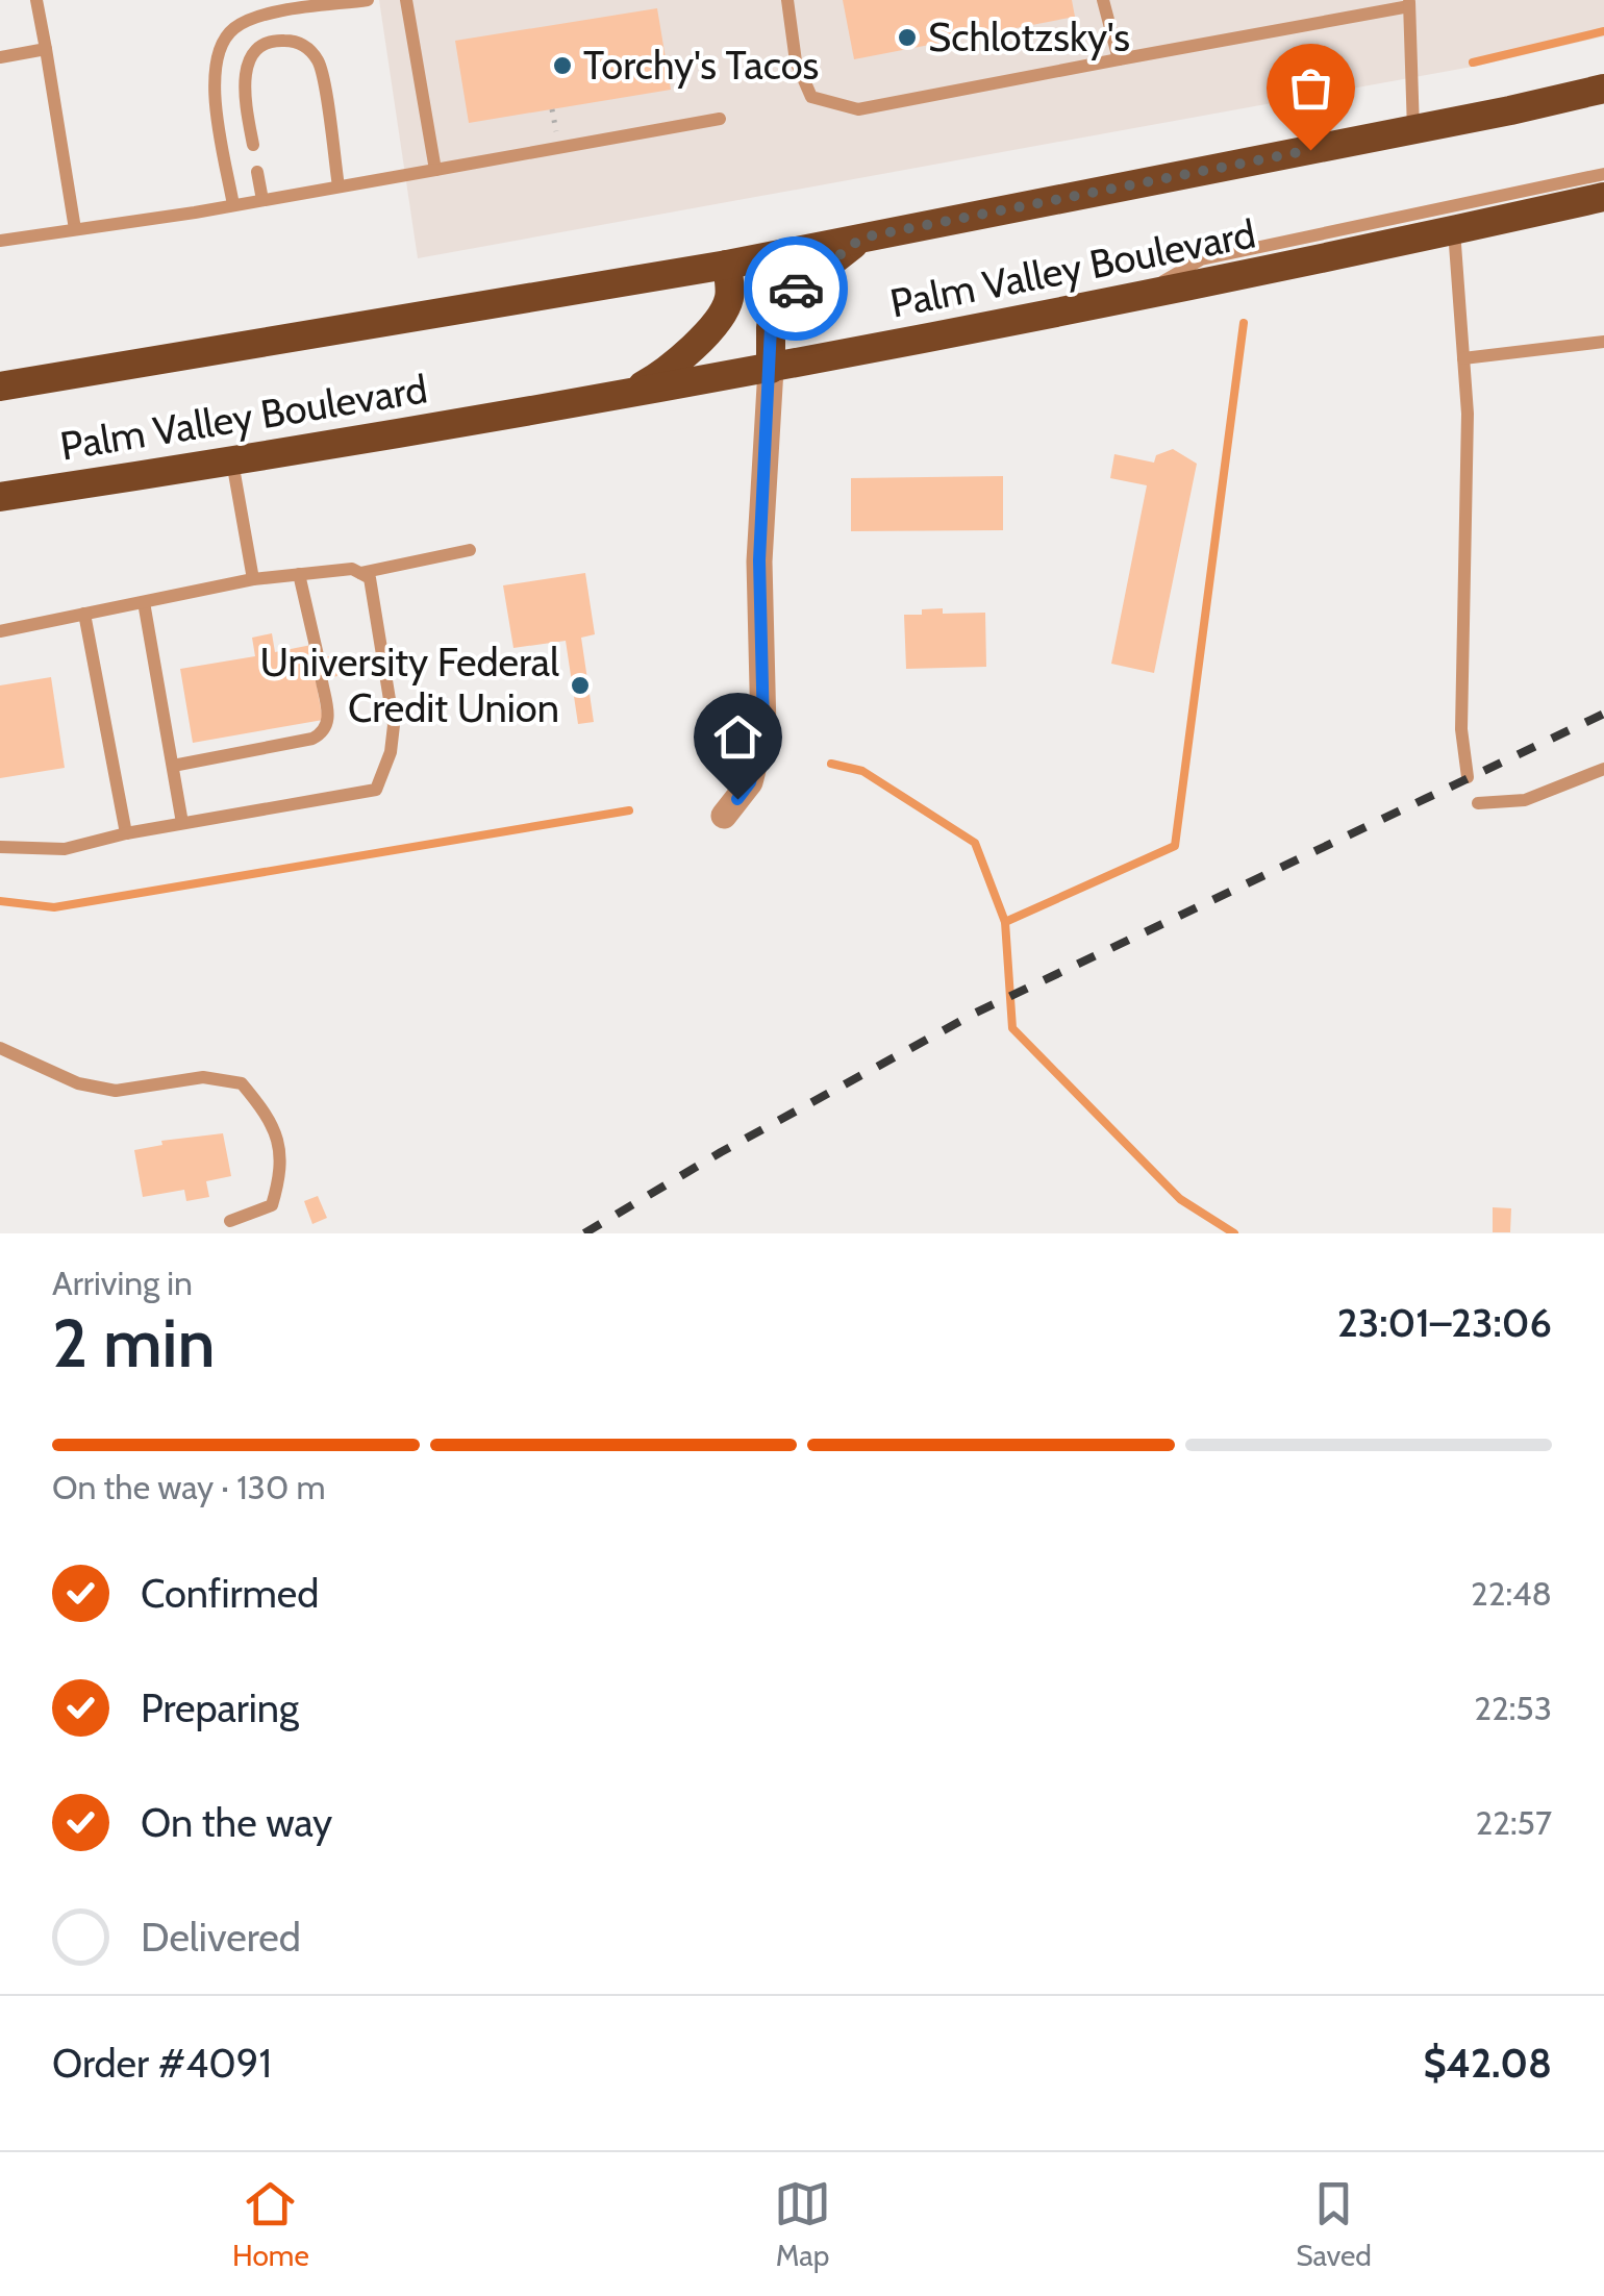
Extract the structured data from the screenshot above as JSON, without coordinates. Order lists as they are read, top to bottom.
{
  "streets": {
    "highway": ["Palm Valley Boulevard"]
  },
  "places": ["Schlotzsky's", "Torchy's Tacos", "University Federal Credit Union"],
  "page": {
    "heading": ["2 min", "Arriving in", "23:01–23:06"],
    "panel": ["Order #4091", "$42.08"],
    "bar": "On the way · 130 m",
    "list": [
      ["Confirmed", "22:48"],
      ["Preparing", "22:53"],
      ["On the way", "22:57"],
      "Delivered"
    ],
    "tabs": ["Home", "Map", "Saved"]
  }
}
